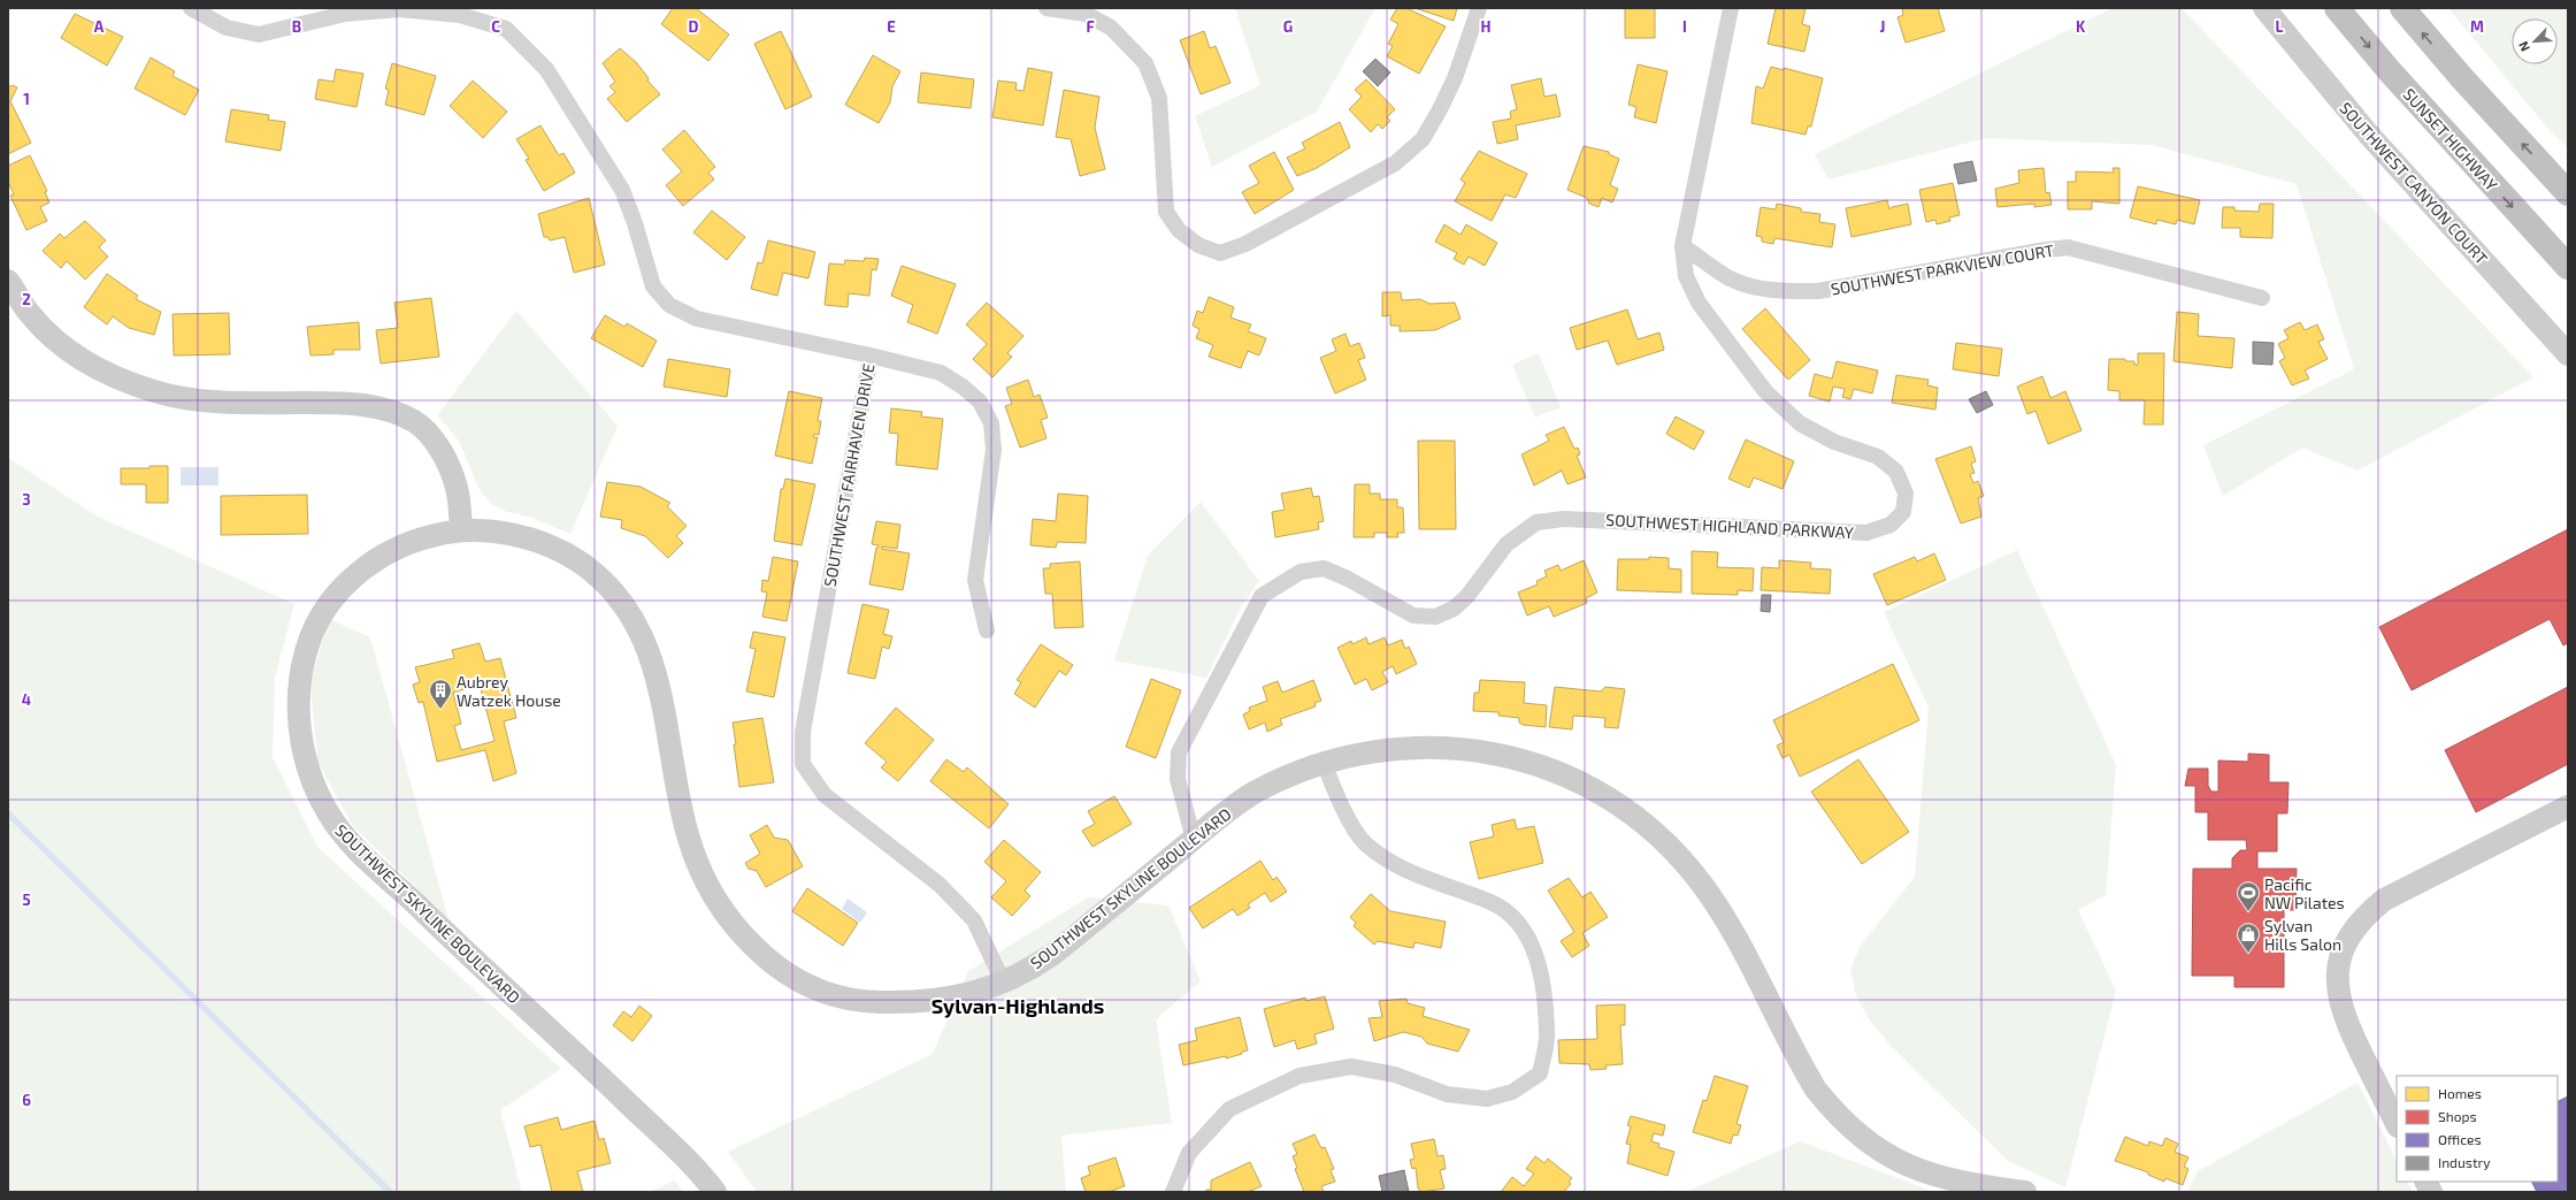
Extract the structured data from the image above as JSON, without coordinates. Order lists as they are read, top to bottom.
{
  "streets": {
    "highway": ["SUNSET HIGHWAY"],
    "main road": ["SOUTHWEST CANYON COURT", "SOUTHWEST SKYLINE BOULEVARD"],
    "street": ["SOUTHWEST PARKVIEW COURT", "SOUTHWEST FAIRHAVEN DRIVE", "SOUTHWEST HIGHLAND PARKWAY"]
  },
  "crossings": [
    ["SOUTHWEST PARKVIEW COURT", "SOUTHWEST HIGHLAND PARKWAY"],
    ["SOUTHWEST FAIRHAVEN DRIVE", "SOUTHWEST SKYLINE BOULEVARD"],
    ["SOUTHWEST HIGHLAND PARKWAY", "SOUTHWEST SKYLINE BOULEVARD"]
  ],
  "districts": ["Sylvan-Highlands"],
  "places": {
    "building": ["Aubrey Watzek House"],
    "sports": ["Pacific NW Pilates"],
    "shop": ["Sylvan Hills Salon"]
  },
  "legend": [
    "Homes",
    "Shops",
    "Offices",
    "Industry"
  ],
  "north": "bottom left",
  "grid": {
    "columns": [
      "A",
      "B",
      "C",
      "D",
      "E",
      "F",
      "G",
      "H",
      "I",
      "J",
      "K",
      "L",
      "M"
    ],
    "rows": [
      "1",
      "2",
      "3",
      "4",
      "5",
      "6"
    ]
  }
}
